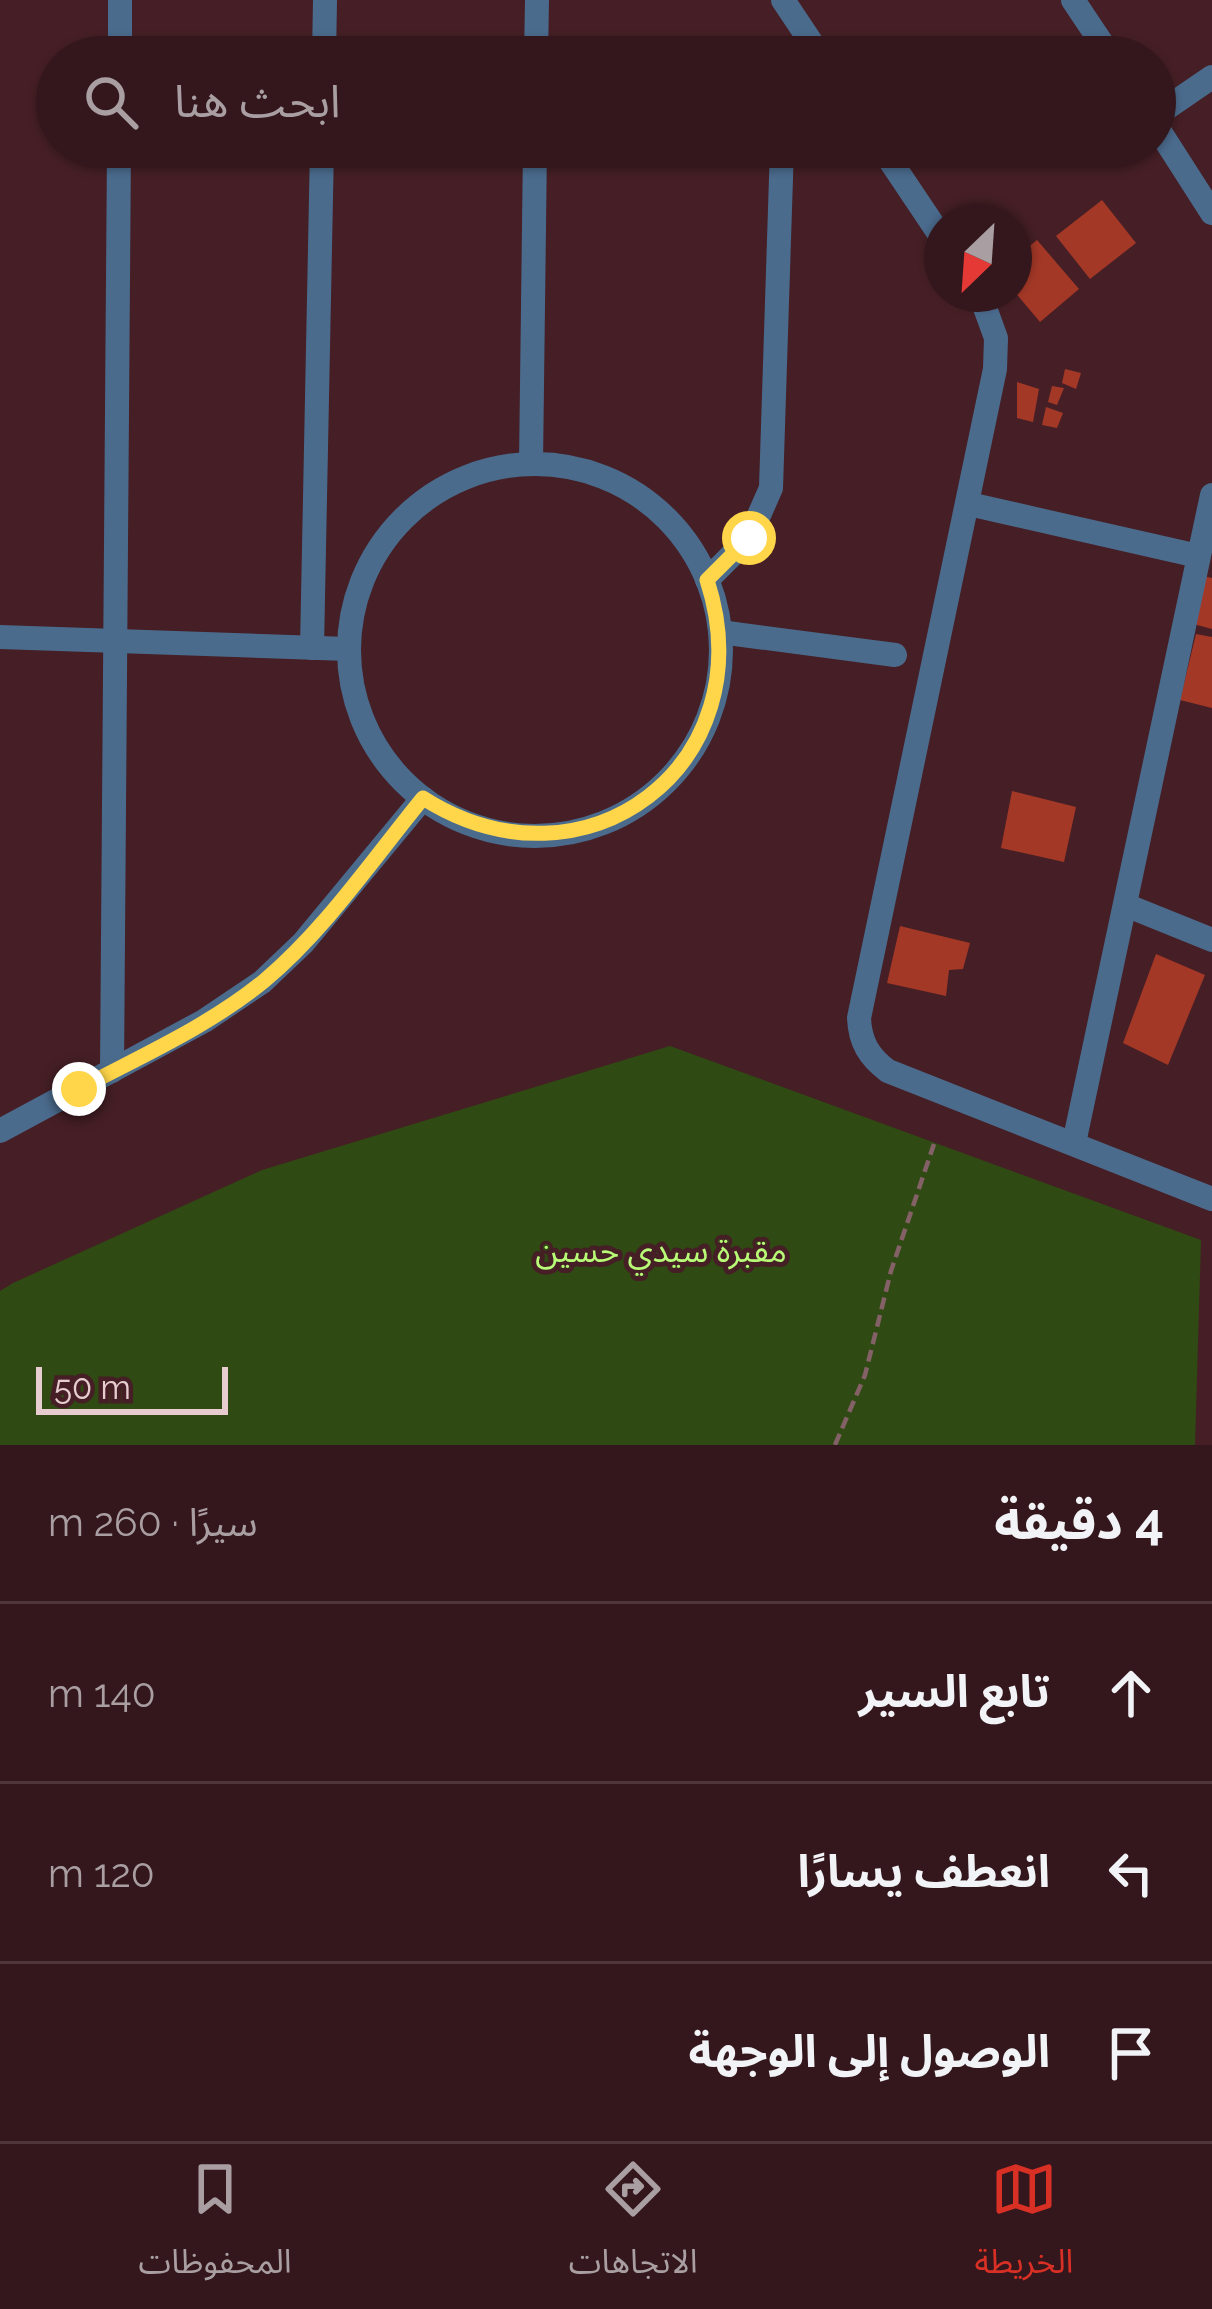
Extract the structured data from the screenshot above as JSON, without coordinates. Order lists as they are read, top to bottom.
{
  "parks": ["مقبرة سيدي حسين"],
  "scale_bar": "50 m",
  "north": "bottom left",
  "page": {
    "search": "ابحث هنا",
    "scale": "50 m",
    "heading": ["4 دقيقة", "سيرًا · 260 m"],
    "list": [
      ["تابع السير", "140 m"],
      ["انعطف يسارًا", "120 m"],
      "الوصول إلى الوجهة"
    ],
    "nav": ["الخريطة", "الاتجاهات", "المحفوظات"]
  }
}
